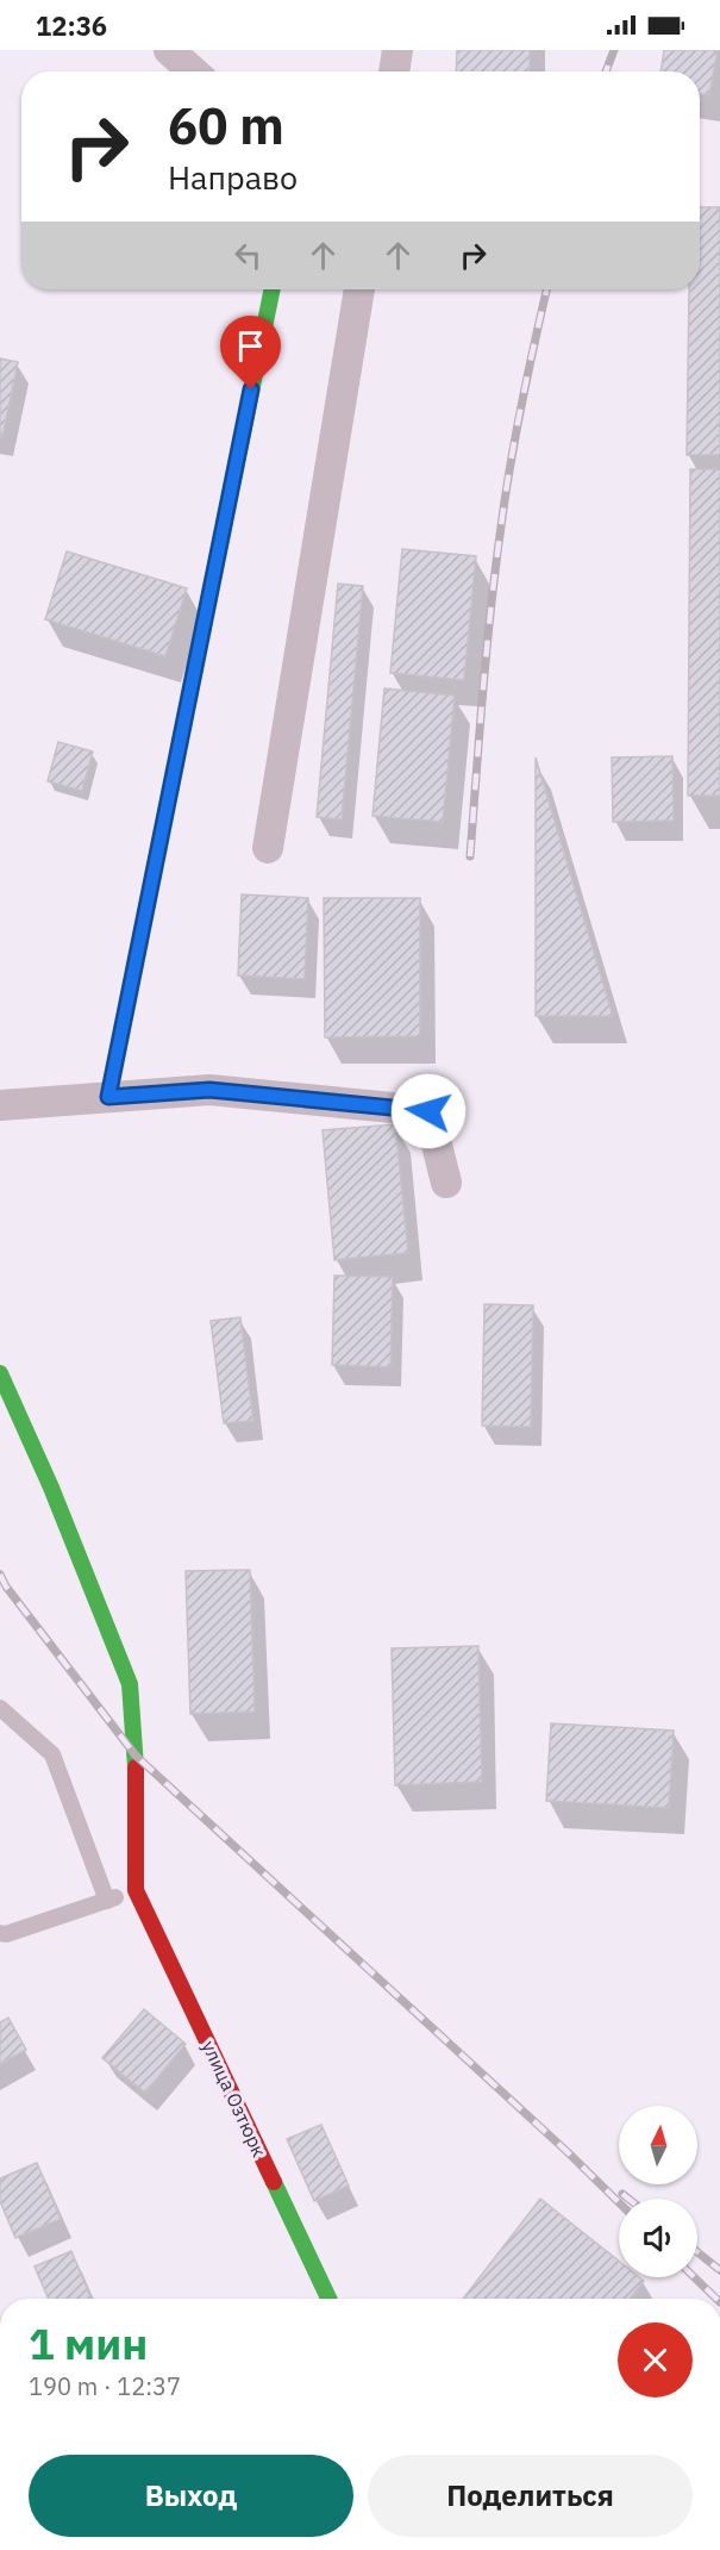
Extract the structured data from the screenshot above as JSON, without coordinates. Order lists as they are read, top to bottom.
{
  "streets": {
    "street": ["улица Озтюрк"]
  },
  "north": "top",
  "page": {
    "status": "12:36",
    "turn": ["60 m", "Направо"],
    "heading": ["1 мин", "190 m · 12:37"],
    "buttons": ["Выход", "Поделиться"]
  }
}
